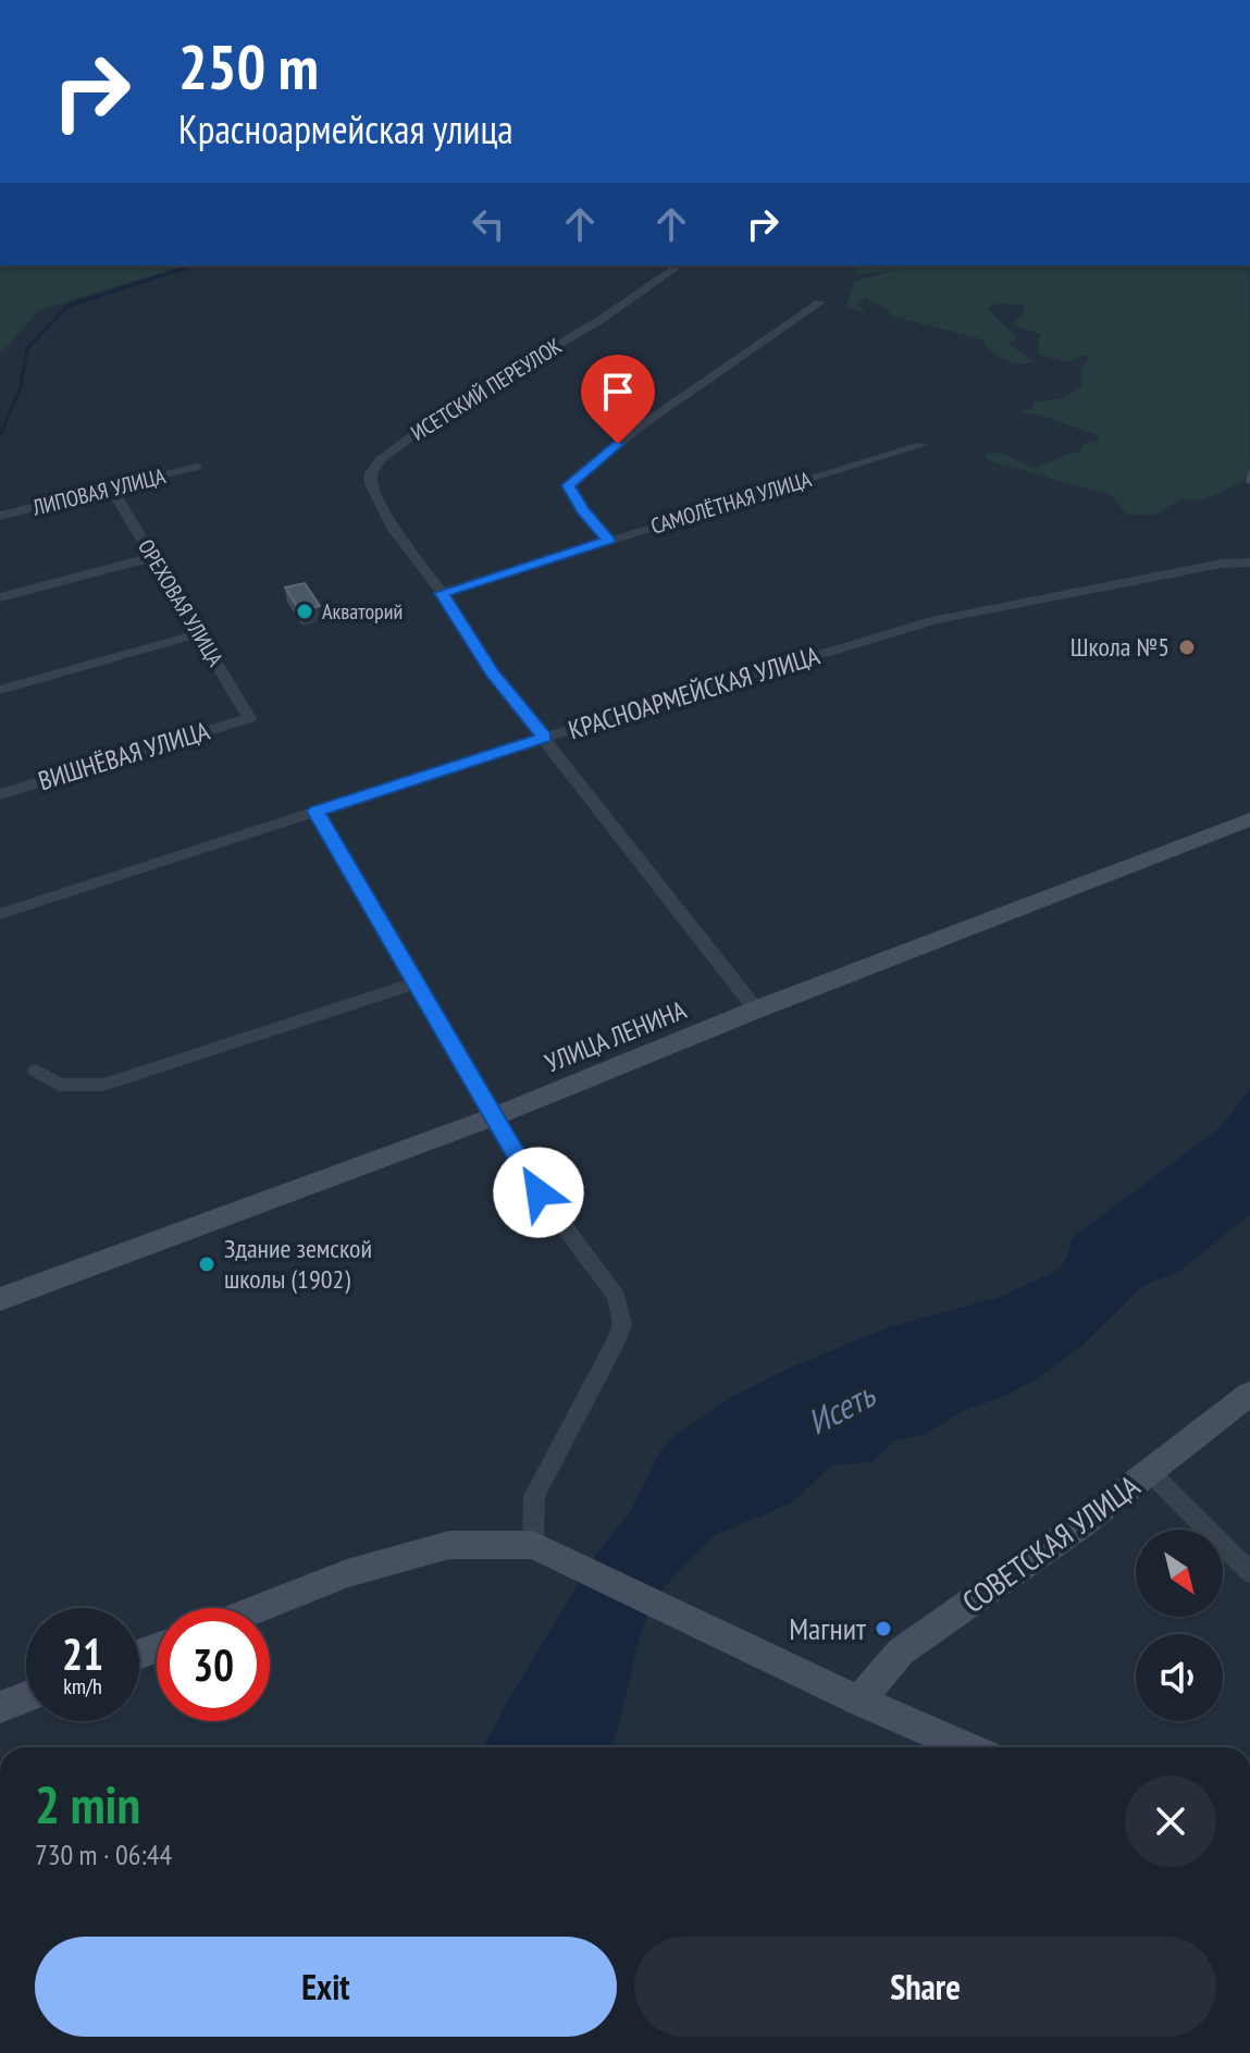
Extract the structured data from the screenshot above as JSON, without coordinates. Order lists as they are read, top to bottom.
{
  "streets": {
    "street": [
      "ИСЕТСКИЙ ПЕРЕУЛОК",
      "ЛИПОВАЯ УЛИЦА",
      "САМОЛЁТНАЯ УЛИЦА",
      "ОРЕХОВАЯ УЛИЦА",
      "КРАСНОАРМЕЙСКАЯ УЛИЦА",
      "ВИШНЁВАЯ УЛИЦА",
      "УЛИЦА ЛЕНИНА",
      "СОВЕТСКАЯ УЛИЦА"
    ]
  },
  "crossings": [
    ["ИСЕТСКИЙ ПЕРЕУЛОК", "САМОЛЁТНАЯ УЛИЦА"],
    ["ИСЕТСКИЙ ПЕРЕУЛОК", "КРАСНОАРМЕЙСКАЯ УЛИЦА"],
    ["ИСЕТСКИЙ ПЕРЕУЛОК", "УЛИЦА ЛЕНИНА"],
    ["ЛИПОВАЯ УЛИЦА", "ОРЕХОВАЯ УЛИЦА"],
    ["ОРЕХОВАЯ УЛИЦА", "ВИШНЁВАЯ УЛИЦА"]
  ],
  "water": ["Исеть"],
  "places": [
    "Акваторий",
    "Школа №5",
    "Здание земской школы (1902)",
    "Магнит"
  ],
  "north": "bottom right",
  "page": {
    "turn": ["250 m", "Красноармейская улица"],
    "speed": "21 km/h",
    "limit": "30",
    "heading": ["2 min", "730 m · 06:44"],
    "buttons": ["Exit", "Share"]
  }
}
